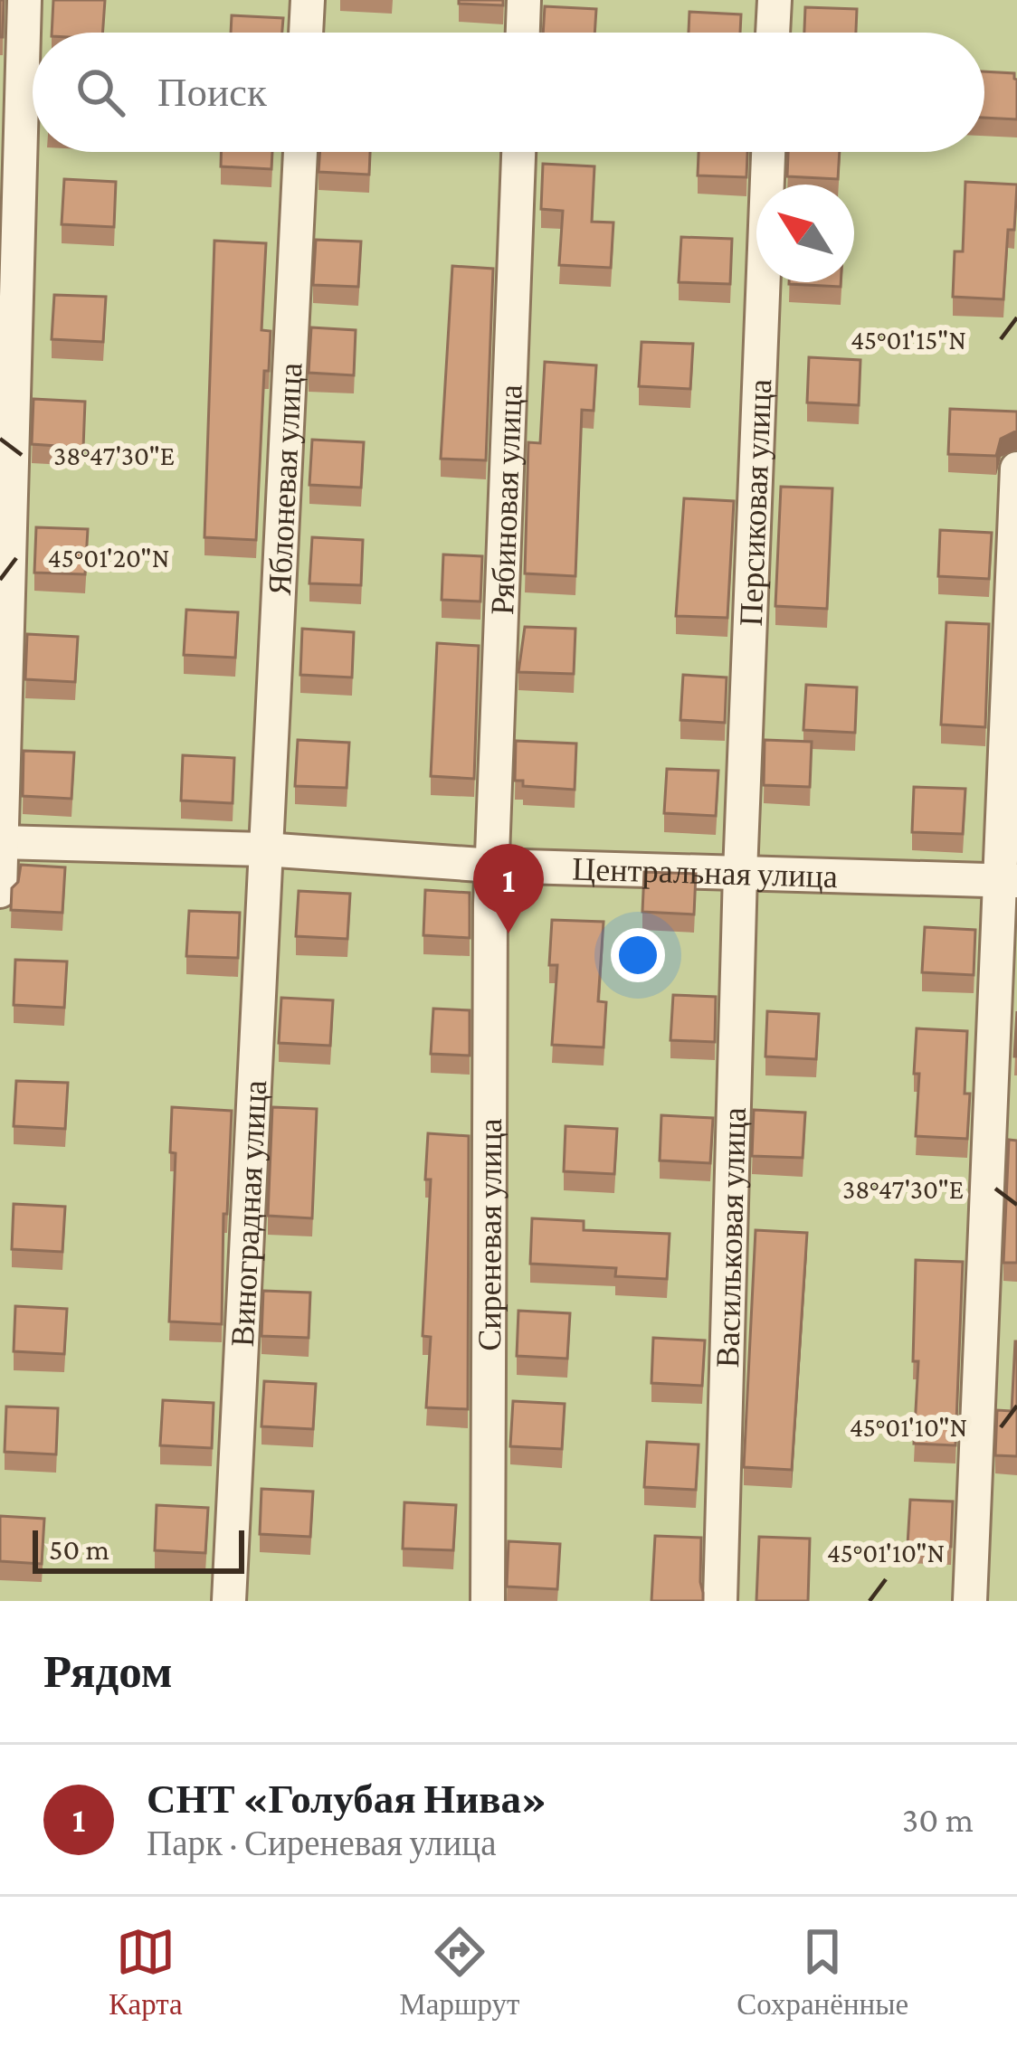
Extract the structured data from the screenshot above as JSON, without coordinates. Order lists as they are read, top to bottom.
{
  "streets": {
    "street": [
      "Яблоневая улица",
      "Рябиновая улица",
      "Персиковая улица",
      "Центральная улица",
      "Виноградная улица",
      "Сиреневая улица",
      "Васильковая улица"
    ]
  },
  "crossings": [
    ["Яблоневая улица", "Центральная улица"],
    ["Яблоневая улица", "Виноградная улица"],
    ["Рябиновая улица", "Центральная улица"],
    ["Рябиновая улица", "Сиреневая улица"],
    ["Персиковая улица", "Центральная улица"],
    ["Персиковая улица", "Васильковая улица"],
    ["Центральная улица", "Виноградная улица"],
    ["Центральная улица", "Сиреневая улица"],
    ["Центральная улица", "Васильковая улица"]
  ],
  "scale_bar": "50 m",
  "north": "top left",
  "page": {
    "search": "Поиск",
    "pins": "1",
    "scale": "50 m",
    "heading": "Рядом",
    "list": [
      {
        "mark": "1",
        "name": "СНТ «Голубая Нива»",
        "note": "Парк · Сиреневая улица",
        "value": "30 m"
      }
    ],
    "nav": ["Карта", "Маршрут", "Сохранённые"]
  },
  "coordinates": [
    "45°01'15\"N",
    "38°47'30\"E",
    "45°01'20\"N",
    "45°01'10\"N"
  ]
}
